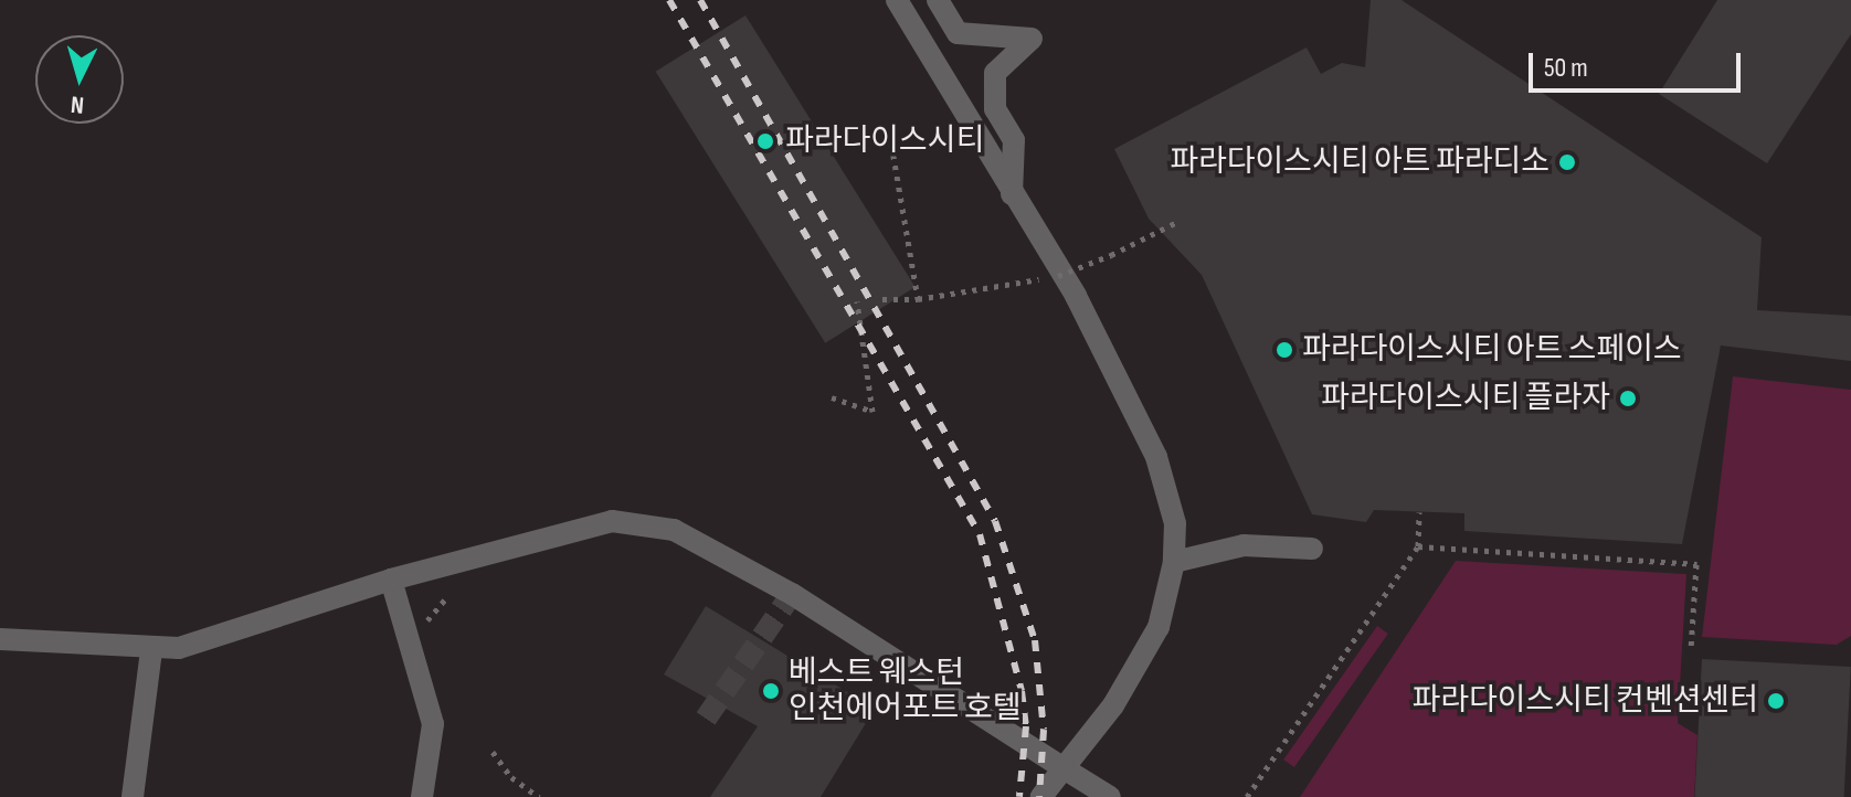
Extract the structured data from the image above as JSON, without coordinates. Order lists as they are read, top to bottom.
{
  "places": [
    "파라다이스시티",
    "파라다이스시티 아트 파라디소",
    "파라다이스시티 아트 스페이스",
    "파라다이스시티 플라자",
    "베스트 웨스턴 인천에어포트 호텔",
    "파라다이스시티 컨벤션센터"
  ],
  "scale_bar": "50 m",
  "north": "bottom"
}
